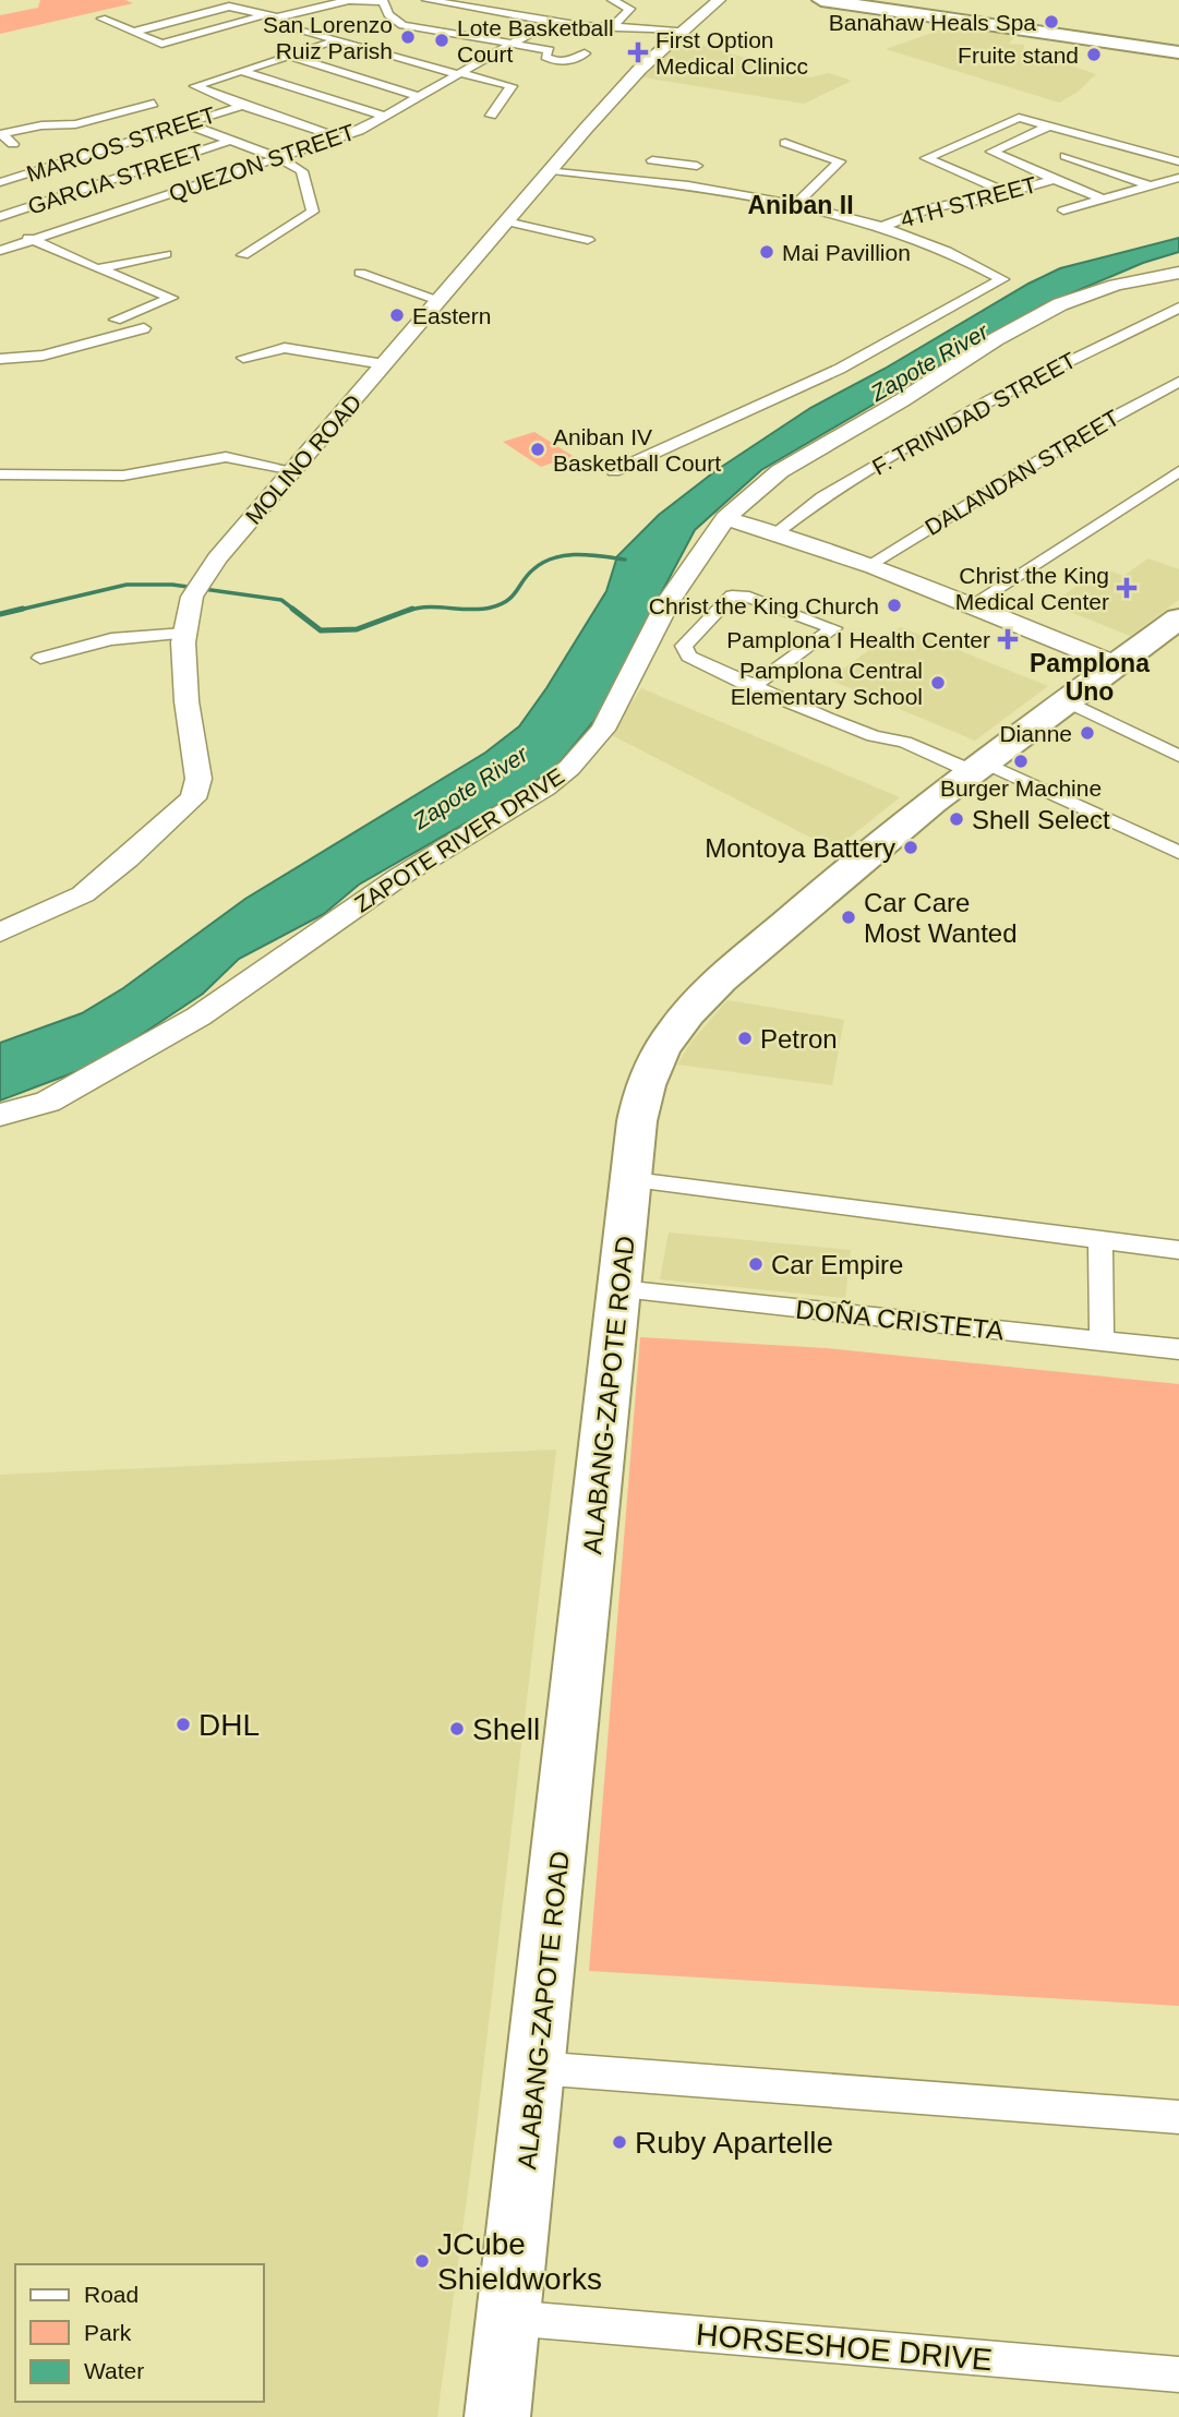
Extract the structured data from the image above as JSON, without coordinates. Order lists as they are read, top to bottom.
{
  "streets": {
    "highway": ["ALABANG-ZAPOTE ROAD"],
    "main road": ["MOLINO ROAD", "ZAPOTE RIVER DRIVE"],
    "street": [
      "MARCOS STREET",
      "QUEZON STREET",
      "GARCIA STREET",
      "4TH STREET",
      "F. TRINIDAD STREET",
      "DALANDAN STREET",
      "DOÑA CRISTETA",
      "HORSESHOE DRIVE"
    ]
  },
  "crossings": [
    ["DOÑA CRISTETA", "ALABANG-ZAPOTE ROAD"],
    ["ALABANG-ZAPOTE ROAD", "HORSESHOE DRIVE"]
  ],
  "districts": ["Aniban II", "Pamplona Uno"],
  "water": ["Zapote River"],
  "places": {
    "other": [
      "Banahaw Heals Spa",
      "San Lorenzo Ruiz Parish",
      "Lote Basketball Court",
      "Fruite stand",
      "Mai Pavillion",
      "Eastern",
      "Aniban IV Basketball Court",
      "Christ the King Church",
      "Pamplona Central Elementary School",
      "Dianne",
      "Burger Machine",
      "Shell Select",
      "Montoya Battery",
      "Car Care Most Wanted",
      "Petron",
      "Car Empire",
      "DHL",
      "Shell",
      "Ruby Apartelle",
      "JCube Shieldworks"
    ],
    "health": ["First Option Medical Clinicc", "Christ the King Medical Center", "Pamplona I Health Center"]
  },
  "legend": ["Road", "Park", "Water"]
}
